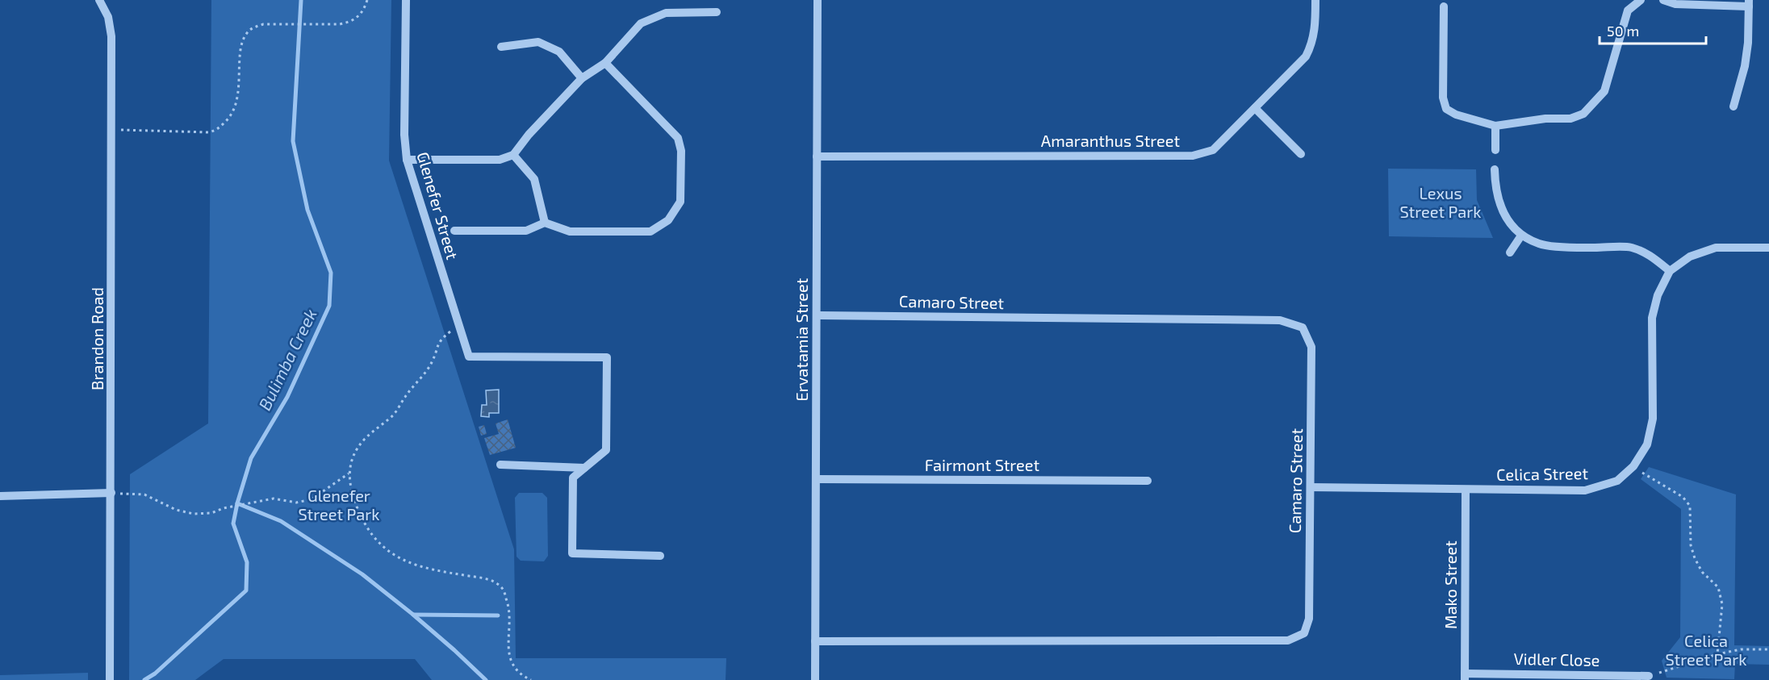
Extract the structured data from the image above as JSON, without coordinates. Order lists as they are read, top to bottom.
{
  "streets": {
    "street": [
      "Amaranthus Street",
      "Glenefer Street",
      "Camaro Street",
      "Brandon Road",
      "Ervatamia Street",
      "Fairmont Street",
      "Celica Street",
      "Mako Street",
      "Vidler Close"
    ]
  },
  "crossings": [
    ["Amaranthus Street", "Ervatamia Street"],
    ["Camaro Street", "Ervatamia Street"],
    ["Camaro Street", "Celica Street"],
    ["Ervatamia Street", "Fairmont Street"],
    ["Celica Street", "Mako Street"],
    ["Mako Street", "Vidler Close"]
  ],
  "water": ["Bulimba Creek"],
  "parks": ["Lexus Street Park", "Glenefer Street Park", "Celica Street Park"],
  "scale_bar": "50 m"
}
